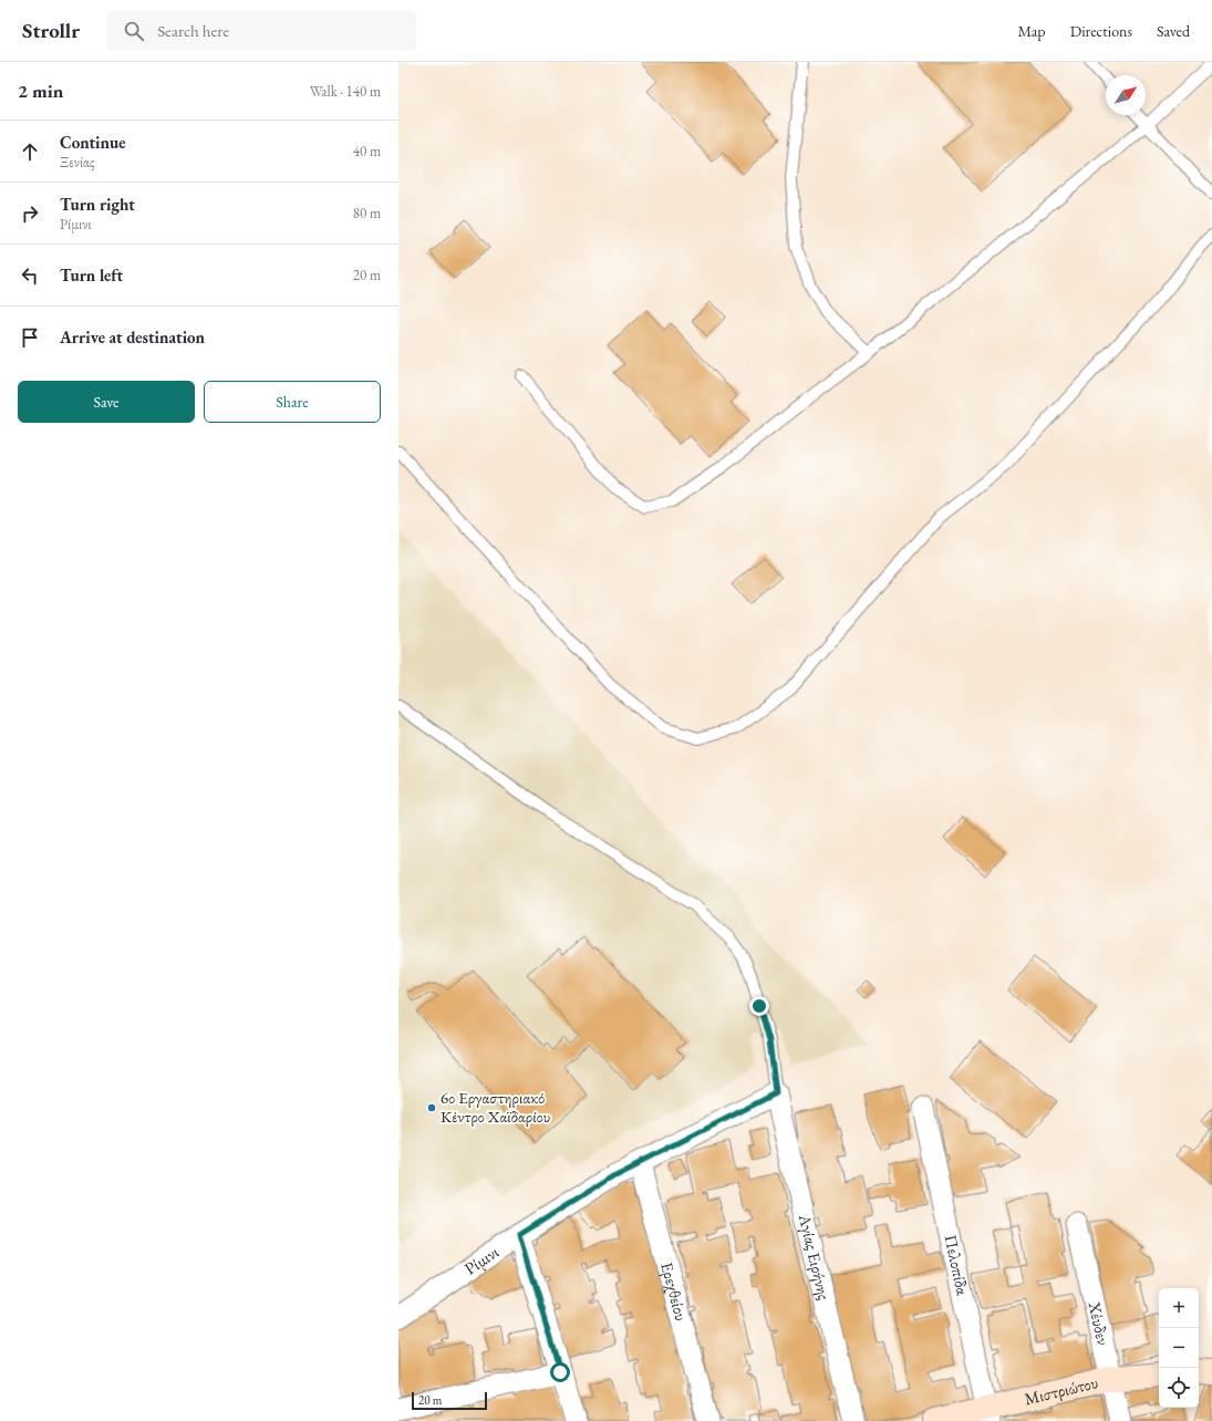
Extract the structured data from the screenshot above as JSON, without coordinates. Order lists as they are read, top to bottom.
{
  "streets": {
    "street": [
      "Αγίας Ειρήνης",
      "Ρίμινι",
      "Πελοπίδα",
      "Ερεχθείου",
      "Χέυδεν",
      "Μιστριώτου"
    ]
  },
  "crossings": [
    ["Αγίας Ειρήνης", "Ρίμινι"],
    ["Ρίμινι", "Ερεχθείου"],
    ["Πελοπίδα", "Μιστριώτου"],
    ["Χέυδεν", "Μιστριώτου"]
  ],
  "places": ["6ο Εργαστηριακό Κέντρο Χαϊδαρίου"],
  "scale_bar": "20 m",
  "north": "top right",
  "page": {
    "header": "Strollr",
    "search": "Search here",
    "nav": ["Map", "Directions", "Saved"],
    "heading": ["2 min", "Walk · 140 m"],
    "list": [
      ["Continue", "Ξενίας", "40 m"],
      ["Turn right", "Ρίμινι", "80 m"],
      ["Turn left", "20 m"],
      "Arrive at destination"
    ],
    "buttons": ["Save", "Share"],
    "map_buttons": ["+", "−"],
    "scale": "20 m"
  }
}
